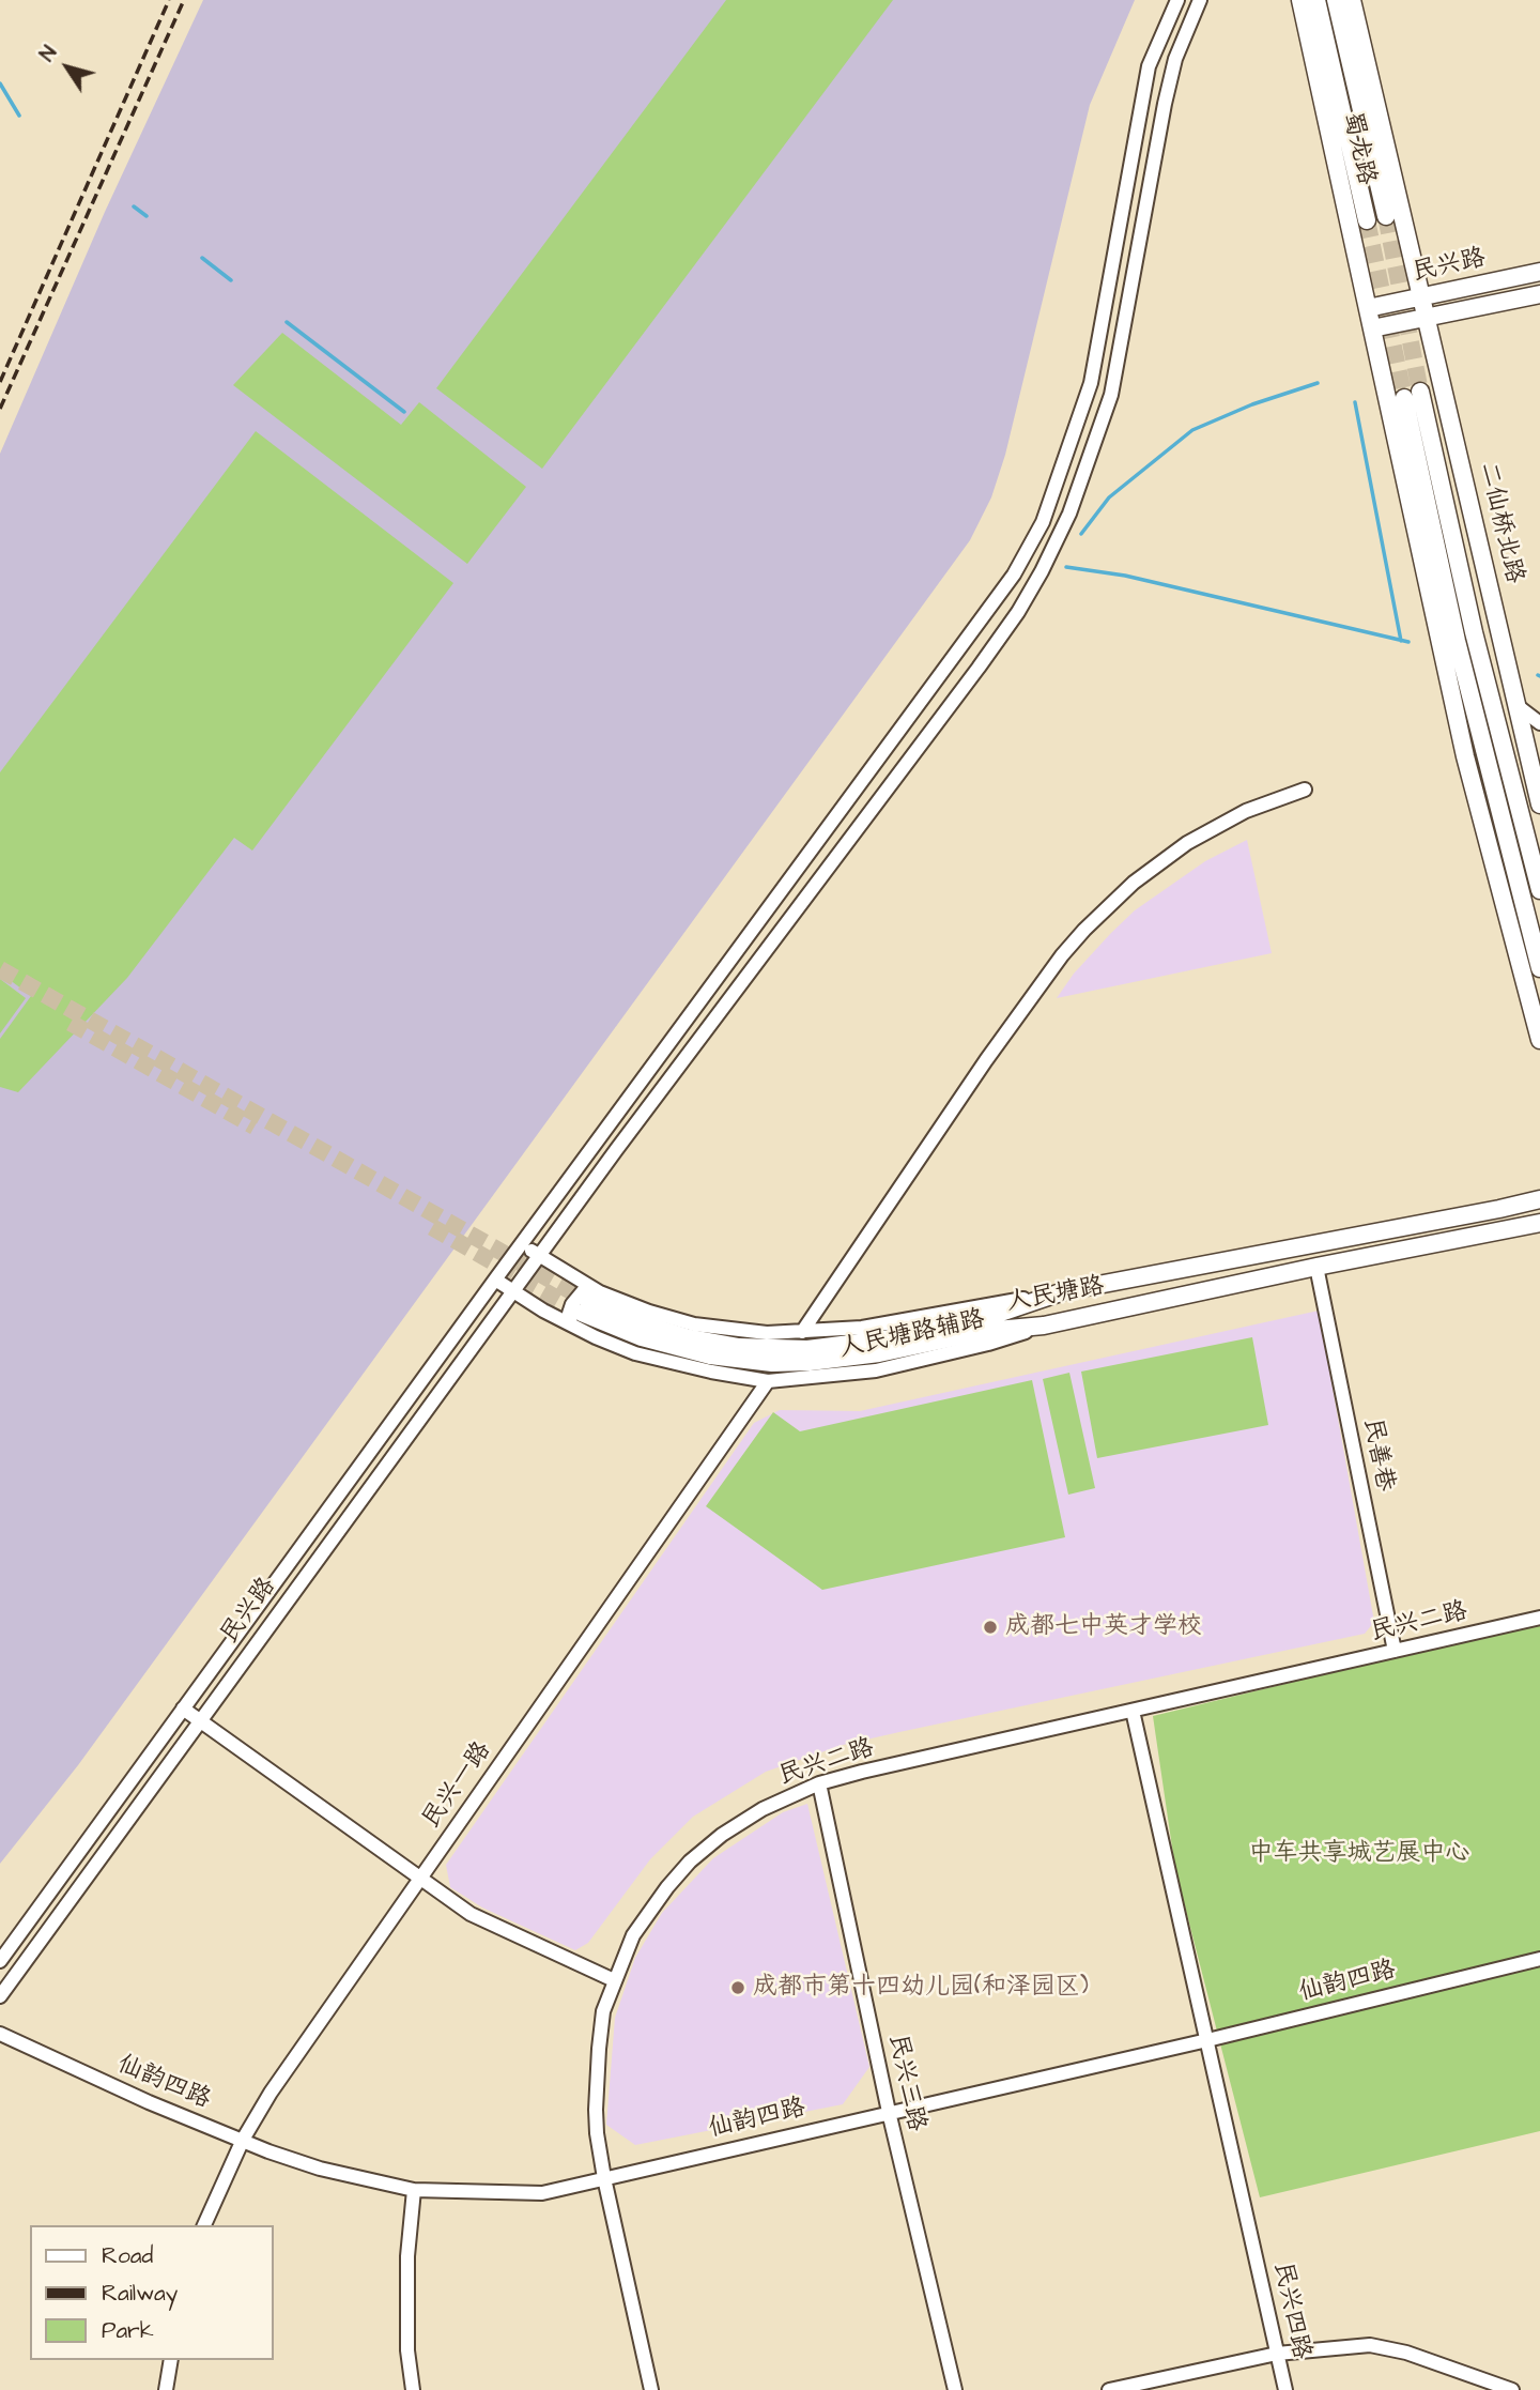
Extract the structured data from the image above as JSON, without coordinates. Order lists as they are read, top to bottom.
{
  "streets": {
    "main road": [
      "蜀龙路",
      "民兴路",
      "二仙桥北路",
      "人民塘路"
    ],
    "street": [
      "人民塘路辅路",
      "民善巷",
      "民兴二路",
      "民兴一路",
      "仙韵四路",
      "民兴三路",
      "民兴四路"
    ]
  },
  "crossings": [
    ["蜀龙路", "民兴路"],
    ["蜀龙路", "二仙桥北路"],
    ["民兴路", "二仙桥北路"],
    ["民兴路", "人民塘路辅路"],
    ["人民塘路", "人民塘路辅路"],
    ["人民塘路", "民善巷"],
    ["人民塘路辅路", "民兴一路"],
    ["民善巷", "民兴二路"],
    ["民兴二路", "仙韵四路"],
    ["民兴二路", "民兴三路"],
    ["民兴二路", "民兴四路"],
    ["民兴一路", "仙韵四路"],
    ["仙韵四路", "民兴三路"],
    ["仙韵四路", "民兴四路"]
  ],
  "parks": ["中车共享城艺展中心"],
  "places": ["成都七中英才学校", "成都市第十四幼儿园(和泽园区)"],
  "legend": ["Road", "Railway", "Park"],
  "north": "top left"
}
